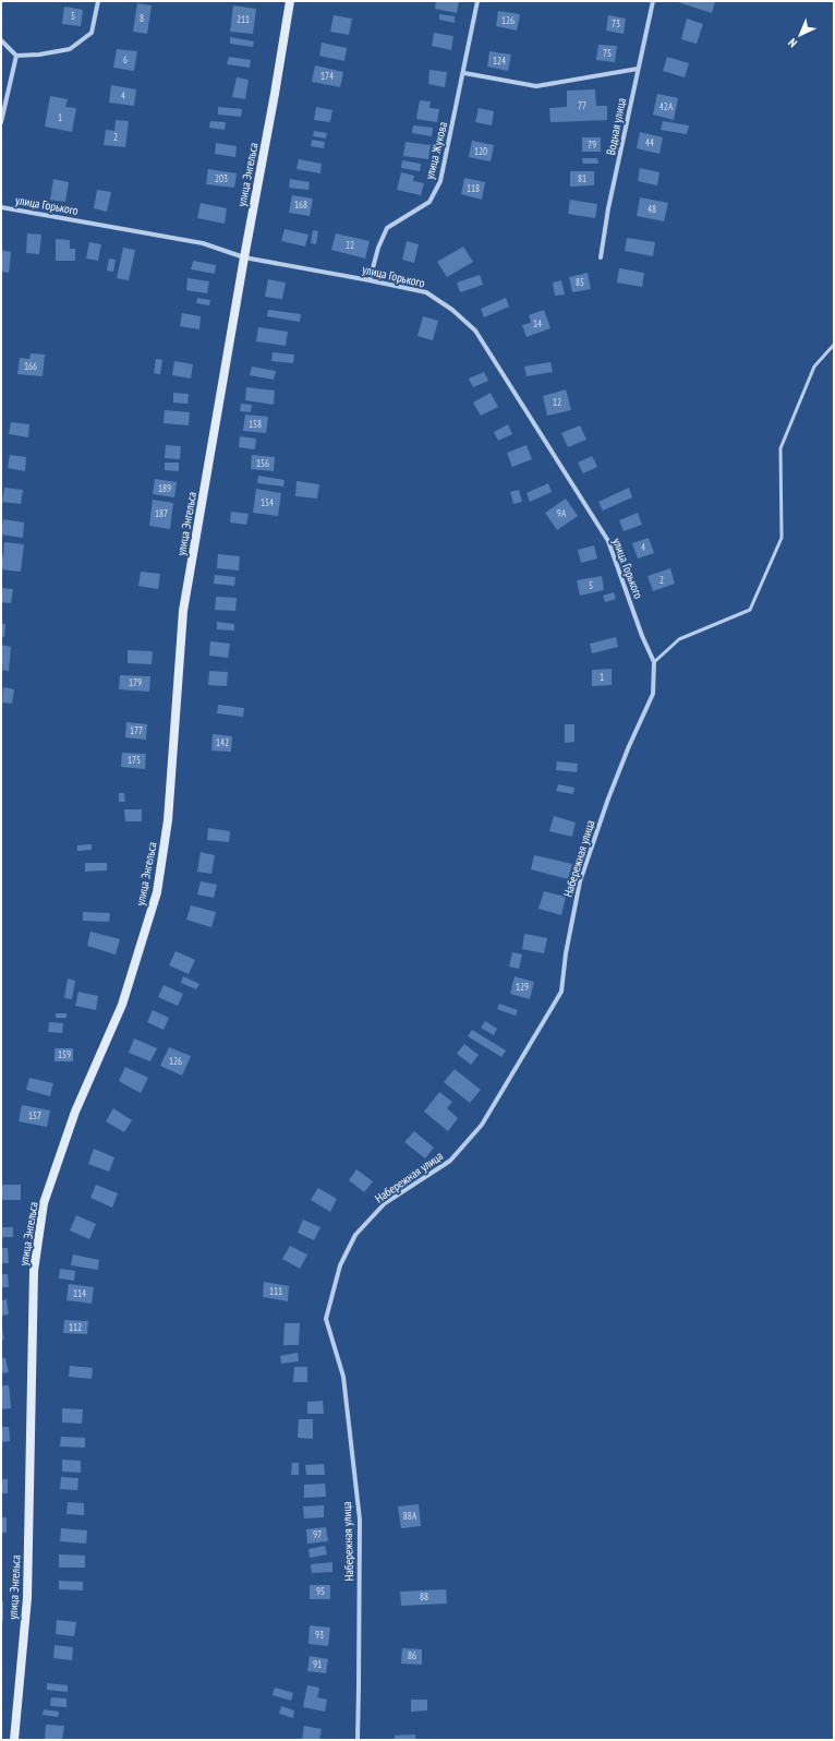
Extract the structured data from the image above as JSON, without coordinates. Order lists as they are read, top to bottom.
{
  "streets": {
    "street": [
      "Водная улица",
      "улица Жукова",
      "улица Энгельса",
      "улица Горького",
      "Набережная улица"
    ]
  },
  "crossings": [
    ["улица Жукова", "улица Горького"],
    ["улица Энгельса", "улица Горького"],
    ["улица Горького", "Набережная улица"]
  ],
  "house_numbers": [
    "5",
    "8",
    "211",
    "126",
    "73",
    "75",
    "6",
    "124",
    "174",
    "4",
    "77",
    "42А",
    "1",
    "2",
    "44",
    "79",
    "120",
    "203",
    "81",
    "118",
    "168",
    "48",
    "22",
    "85",
    "14",
    "166",
    "12",
    "158",
    "156",
    "189",
    "154",
    "187",
    "9А",
    "4",
    "2",
    "5",
    "1",
    "179",
    "177",
    "142",
    "175",
    "129",
    "159",
    "126",
    "157",
    "111",
    "114",
    "112",
    "88А",
    "97",
    "95",
    "88",
    "93",
    "86",
    "91"
  ],
  "north": "bottom left"
}
